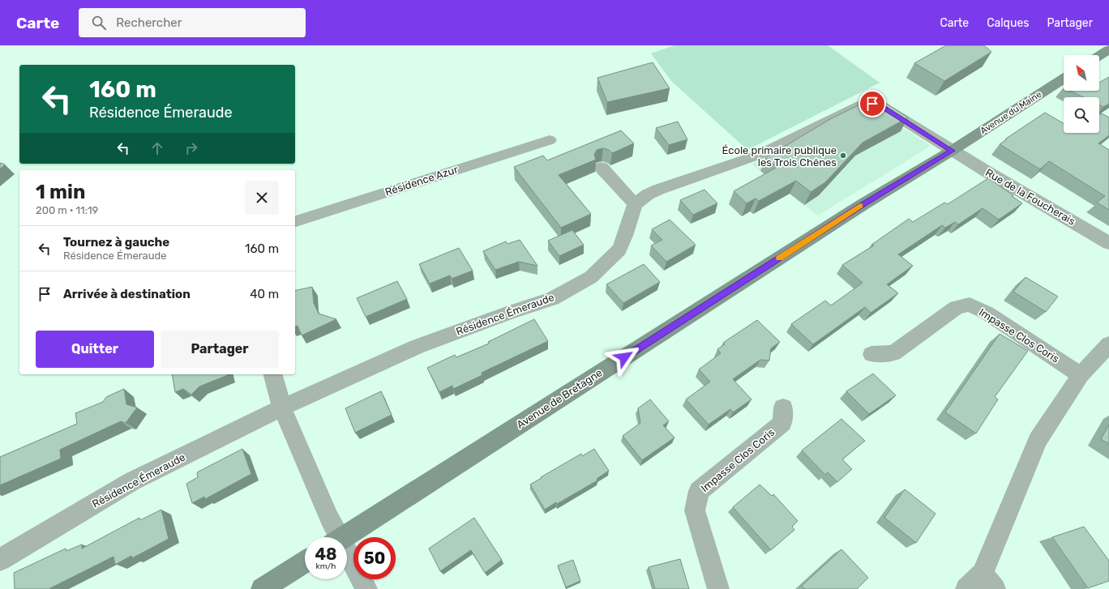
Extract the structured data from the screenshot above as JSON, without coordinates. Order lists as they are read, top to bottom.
{
  "streets": {
    "main road": ["Avenue du Maine", "Avenue de Bretagne"],
    "street": [
      "Résidence Azur",
      "Rue de la Foucherais",
      "Résidence Émeraude",
      "Impasse Clos Coris"
    ]
  },
  "crossings": [
    ["Avenue du Maine", "Rue de la Foucherais"],
    ["Avenue du Maine", "Avenue de Bretagne"],
    ["Rue de la Foucherais", "Avenue de Bretagne"]
  ],
  "places": ["École primaire publique les Trois Chênes"],
  "north": "top left",
  "page": {
    "header": "Carte",
    "search": "Rechercher",
    "nav": ["Carte", "Calques", "Partager"],
    "turn": ["160 m", "Résidence Émeraude"],
    "heading": ["1 min", "200 m · 11:19"],
    "list": [
      {
        "name": "Tournez à gauche",
        "note": "Résidence Émeraude",
        "value": "160 m"
      },
      {
        "name": "Arrivée à destination",
        "value": "40 m"
      }
    ],
    "buttons": ["Quitter", "Partager"],
    "speed": "48 km/h",
    "limit": "50"
  }
}
